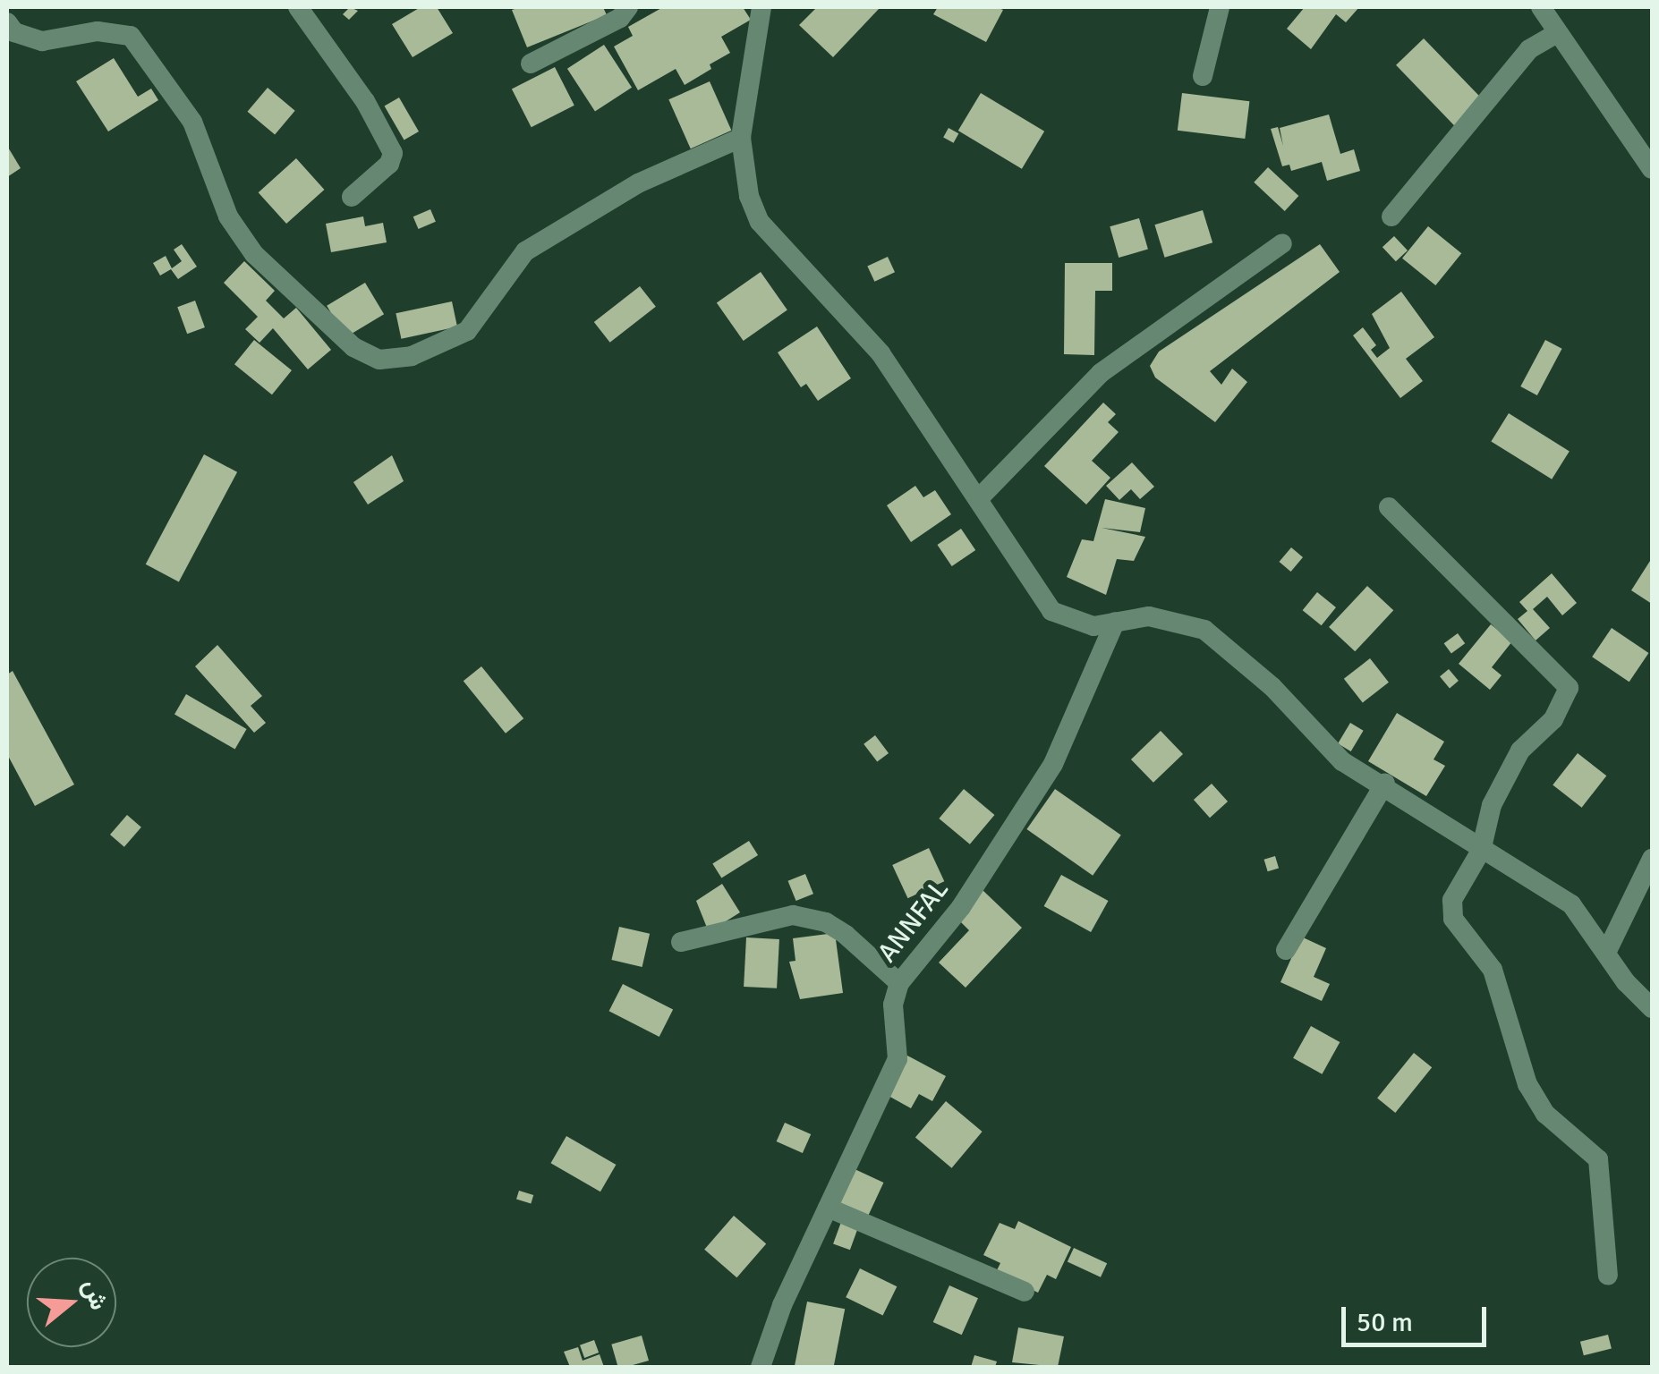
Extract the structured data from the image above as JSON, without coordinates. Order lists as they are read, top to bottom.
{
  "streets": {
    "street": ["ANNFAL"]
  },
  "scale_bar": "50 m",
  "north": "right"
}
